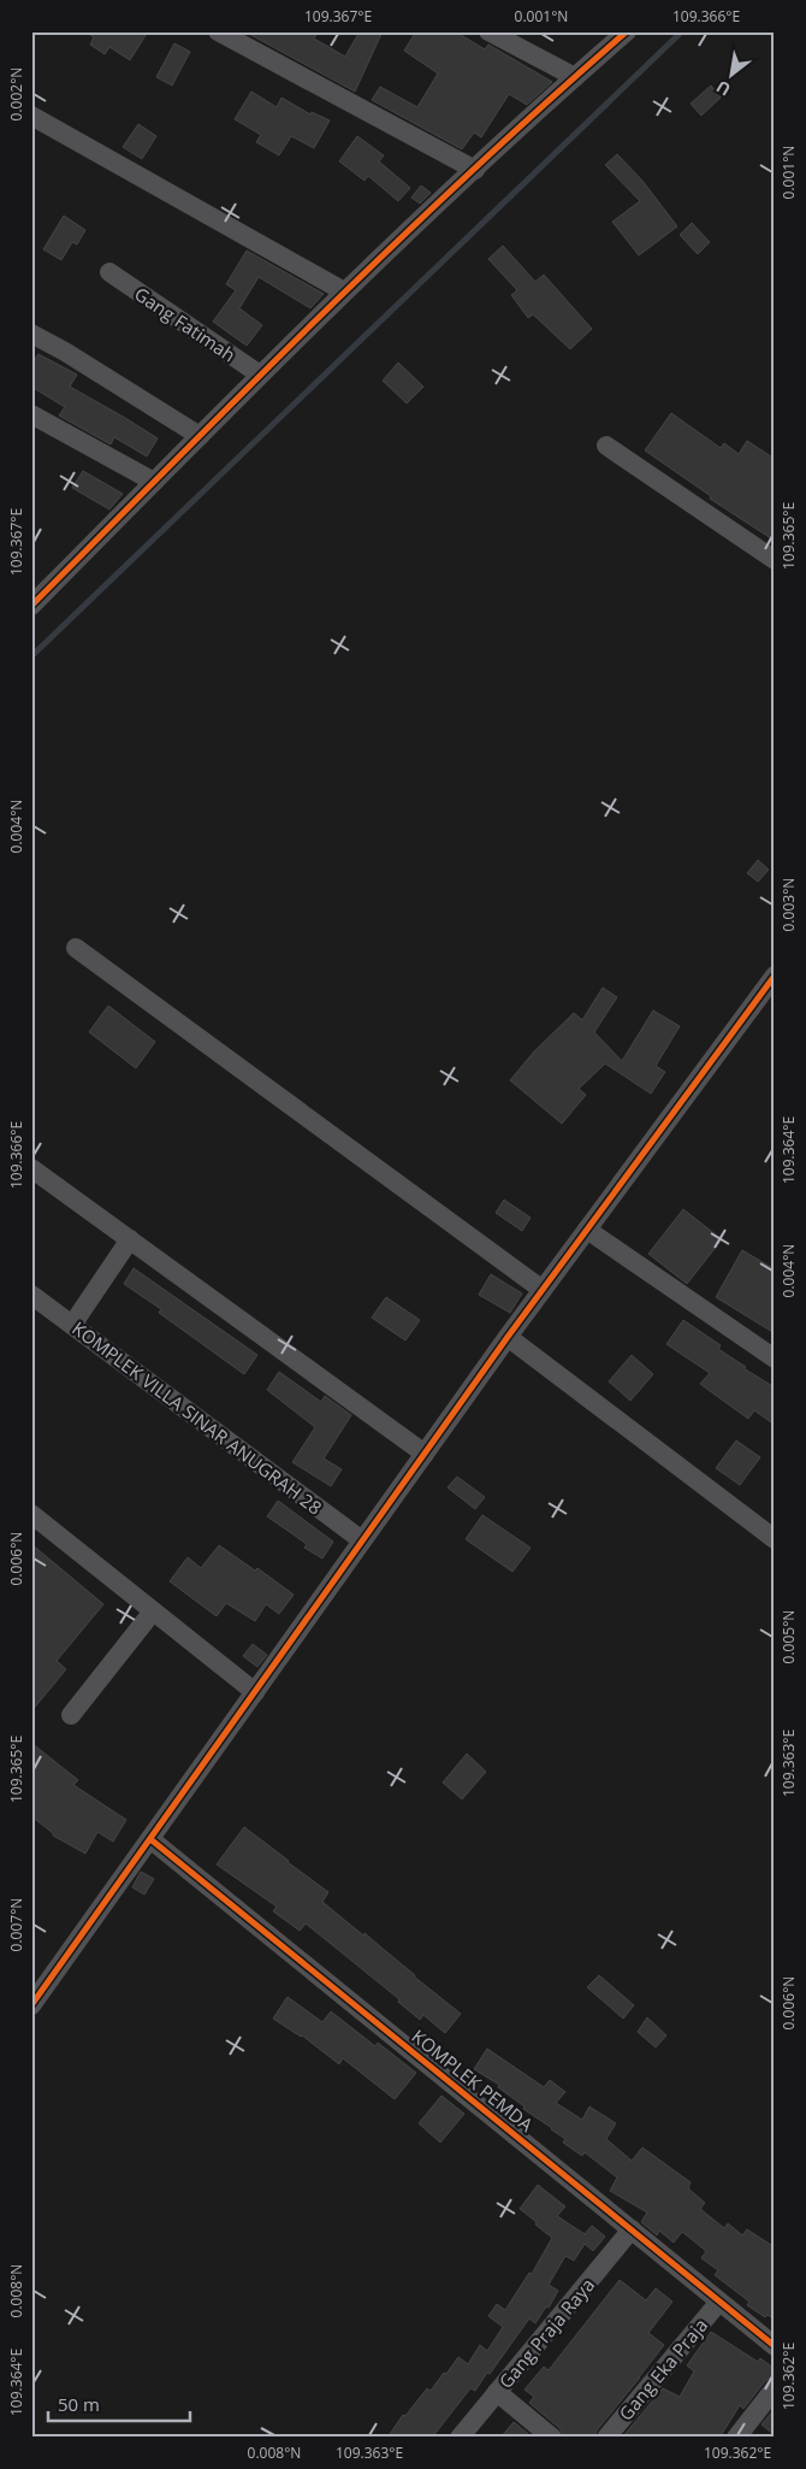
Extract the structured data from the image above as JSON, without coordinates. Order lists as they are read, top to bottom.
{
  "streets": {
    "street": [
      "Gang Fatimah",
      "KOMPLEK VILLA SINAR ANUGRAH 28",
      "KOMPLEK PEMDA",
      "Gang Praja Raya",
      "Gang Eka Praja"
    ]
  },
  "crossings": [
    ["KOMPLEK PEMDA", "Gang Praja Raya"],
    ["KOMPLEK PEMDA", "Gang Eka Praja"]
  ],
  "scale_bar": "50 m",
  "north": "bottom left",
  "coordinates": [
    "109.367°E",
    "0.001°N",
    "109.366°E",
    "0.002°N",
    "109.365°E",
    "0.004°N",
    "0.003°N",
    "109.364°E",
    "0.006°N",
    "0.005°N",
    "109.363°E",
    "0.007°N",
    "0.008°N",
    "109.362°E"
  ]
}
